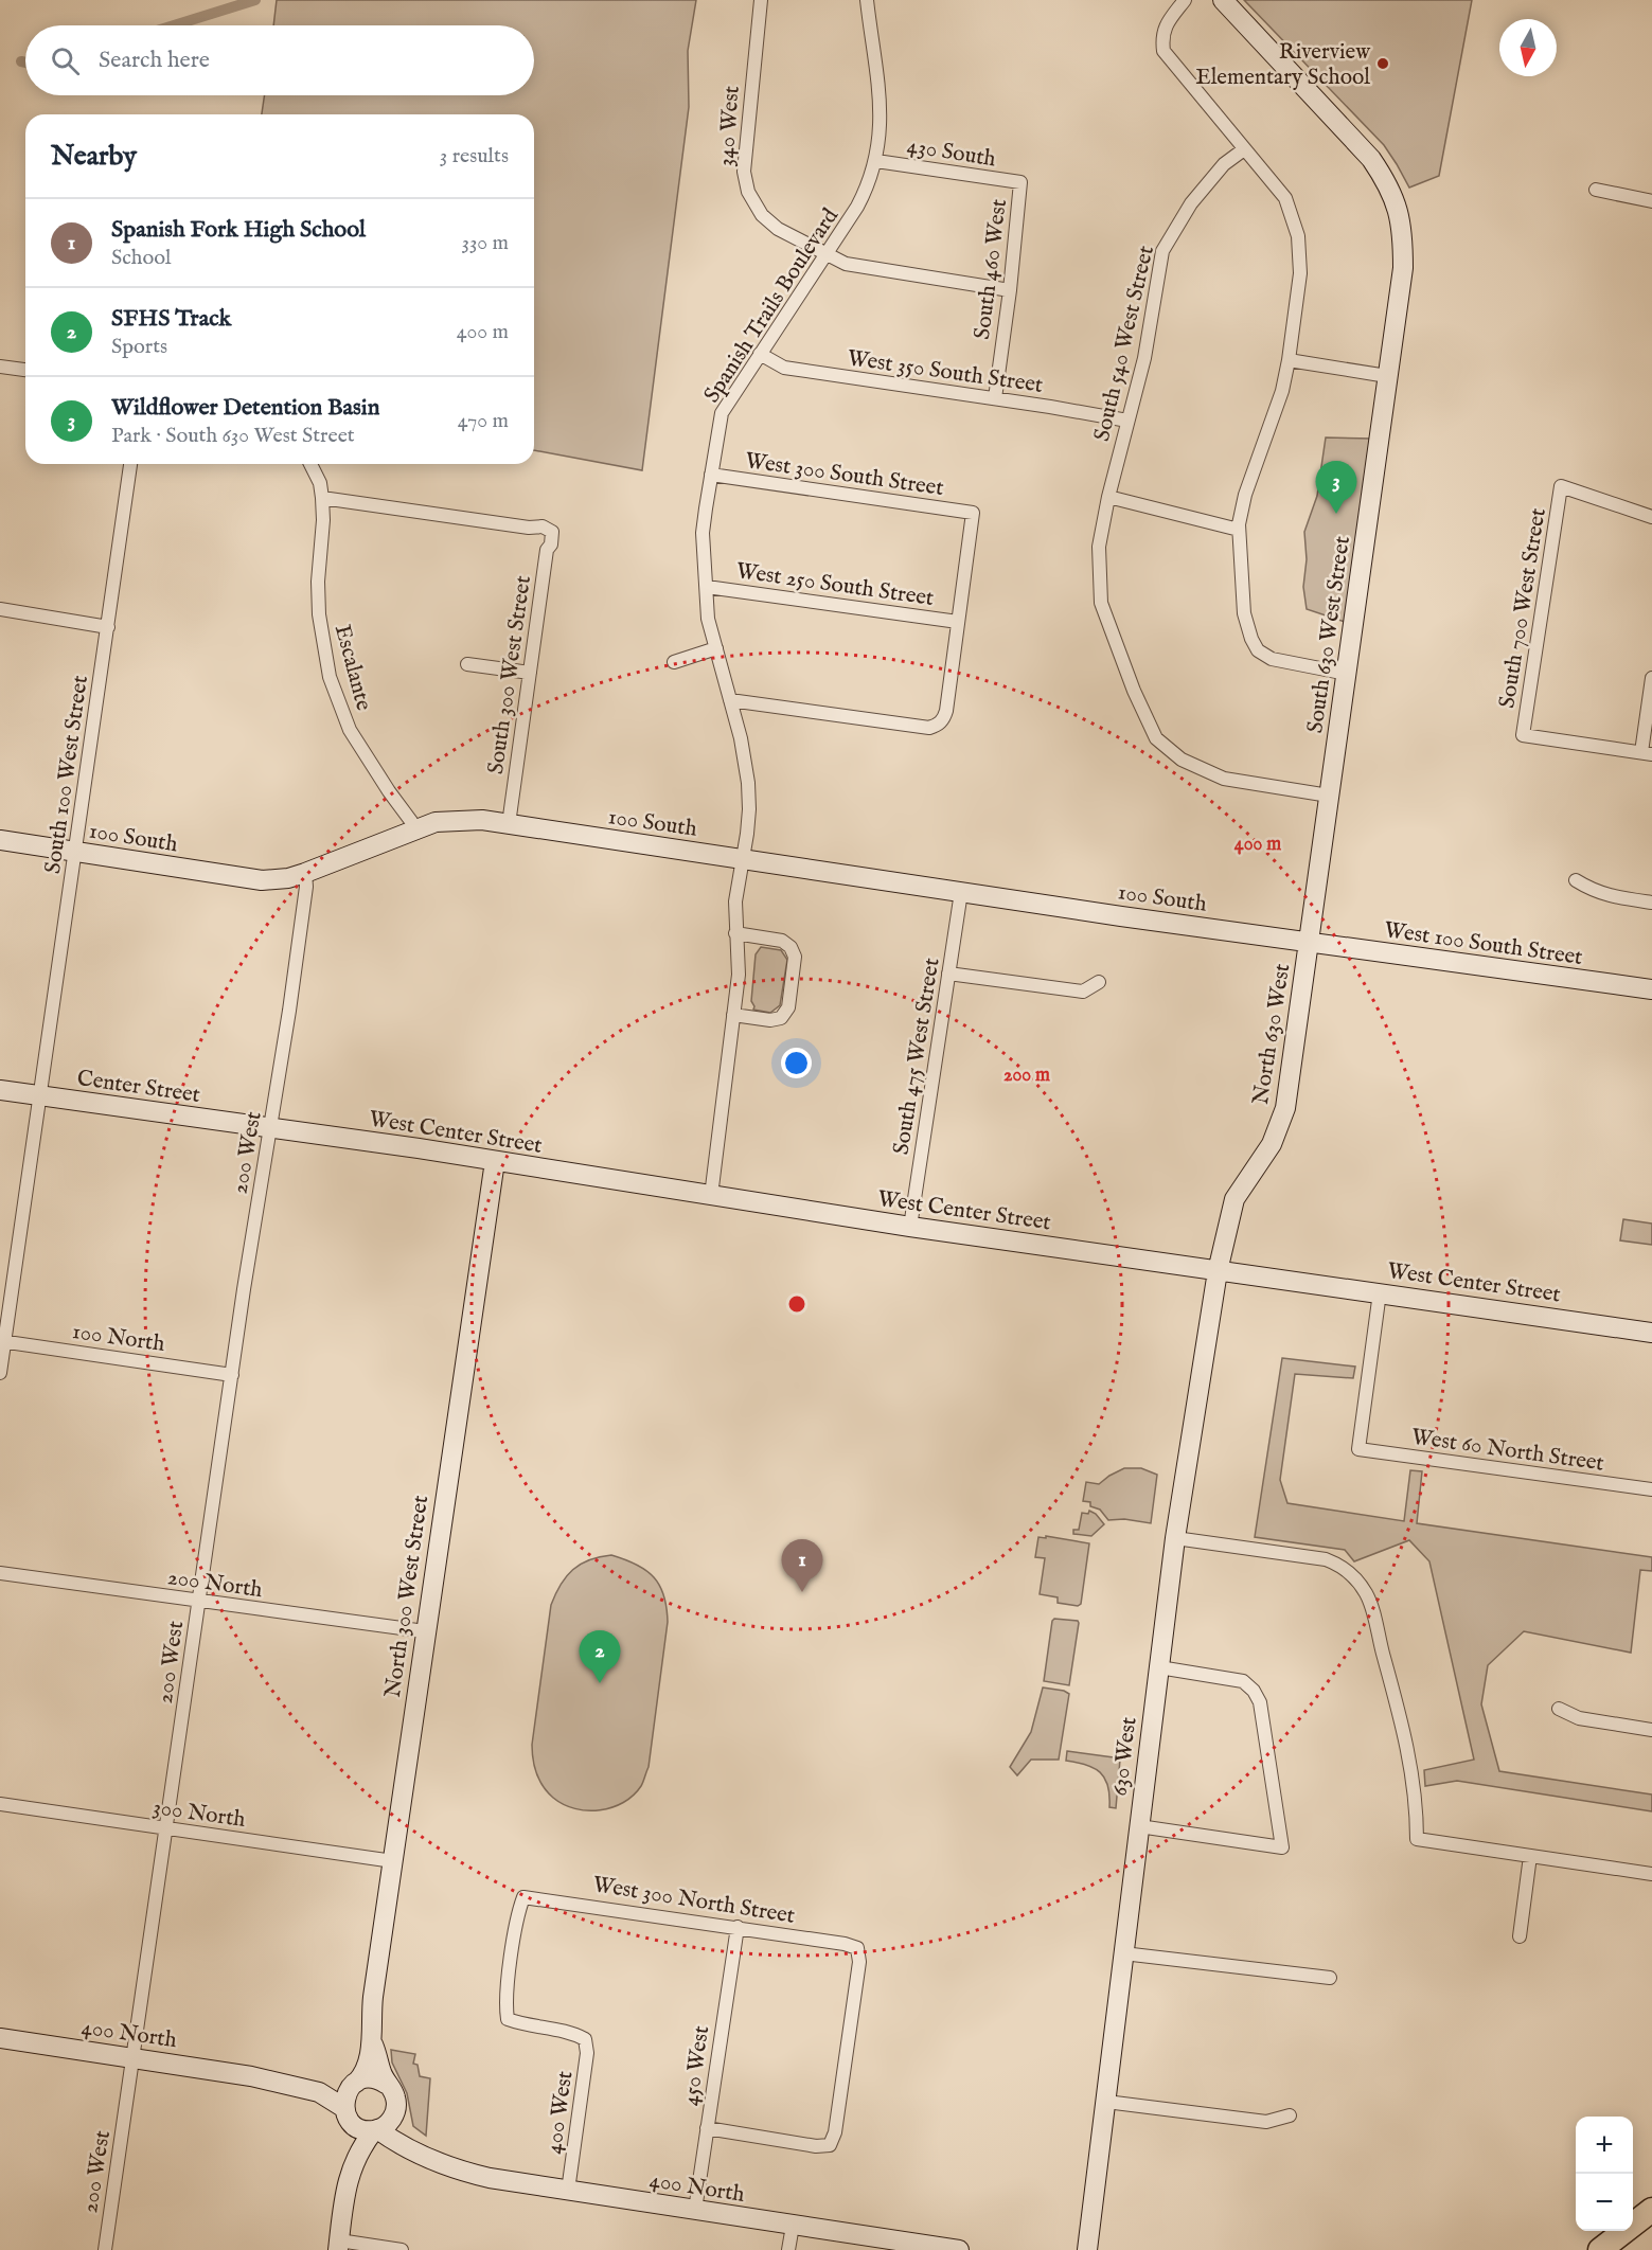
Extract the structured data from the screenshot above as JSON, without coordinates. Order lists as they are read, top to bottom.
{
  "streets": {
    "street": [
      "340 West",
      "430 South",
      "South 460 West",
      "Spanish Trails Boulevard",
      "South 540 West Street",
      "West 350 South Street",
      "West 300 South Street",
      "West 250 South Street",
      "South 700 West Street",
      "South 630 West Street",
      "Escalante",
      "South 300 West Street",
      "South 100 West Street",
      "100 South",
      "West 100 South Street",
      "North 630 West",
      "South 475 West Street",
      "Center Street",
      "West Center Street",
      "200 West",
      "100 North",
      "West 60 North Street",
      "200 North",
      "North 300 West Street",
      "630 West",
      "300 North",
      "West 300 North Street",
      "400 North",
      "450 West",
      "400 West"
    ]
  },
  "crossings": [
    ["340 West", "South 460 West"],
    ["340 West", "Spanish Trails Boulevard"],
    ["430 South", "South 460 West"],
    ["430 South", "Spanish Trails Boulevard"],
    ["South 460 West", "West 350 South Street"],
    ["Spanish Trails Boulevard", "West 350 South Street"],
    ["Spanish Trails Boulevard", "West 300 South Street"],
    ["Spanish Trails Boulevard", "West 250 South Street"],
    ["Spanish Trails Boulevard", "100 South"],
    ["Spanish Trails Boulevard", "West Center Street"],
    ["South 540 West Street", "West 350 South Street"],
    ["South 540 West Street", "South 630 West Street"],
    ["West 300 South Street", "West 250 South Street"],
    ["South 630 West Street", "100 South"],
    ["South 630 West Street", "West 100 South Street"],
    ["South 630 West Street", "North 630 West"],
    ["Escalante", "South 300 West Street"],
    ["Escalante", "100 South"],
    ["South 300 West Street", "100 South"],
    ["South 100 West Street", "100 South"],
    ["South 100 West Street", "Center Street"],
    ["South 100 West Street", "100 North"],
    ["100 South", "West 100 South Street"],
    ["100 South", "North 630 West"],
    ["100 South", "South 475 West Street"],
    ["100 South", "200 West"],
    ["West 100 South Street", "North 630 West"],
    ["North 630 West", "West Center Street"],
    ["North 630 West", "630 West"],
    ["South 475 West Street", "West Center Street"],
    ["Center Street", "West Center Street"],
    ["Center Street", "200 West"],
    ["West Center Street", "200 West"],
    ["West Center Street", "West 60 North Street"],
    ["West Center Street", "North 300 West Street"],
    ["West Center Street", "630 West"],
    ["200 West", "100 North"],
    ["200 West", "200 North"],
    ["200 West", "300 North"],
    ["200 West", "400 North"],
    ["200 North", "North 300 West Street"],
    ["North 300 West Street", "300 North"],
    ["West 300 North Street", "450 West"],
    ["West 300 North Street", "400 West"],
    ["400 North", "450 West"],
    ["400 North", "400 West"]
  ],
  "places": ["Riverview Elementary School"],
  "north": "bottom",
  "page": {
    "search": "Search here",
    "heading": ["Nearby", "3 results"],
    "list": [
      {
        "mark": "1",
        "name": "Spanish Fork High School",
        "note": "School",
        "value": "330 m"
      },
      {
        "mark": "2",
        "name": "SFHS Track",
        "note": "Sports",
        "value": "400 m"
      },
      {
        "mark": "3",
        "name": "Wildflower Detention Basin",
        "note": "Park · South 630 West Street",
        "value": "470 m"
      }
    ],
    "pins": ["3", "1", "2"],
    "map_buttons": ["+", "−"]
  },
  "rings": ["400 m", "200 m"]
}
